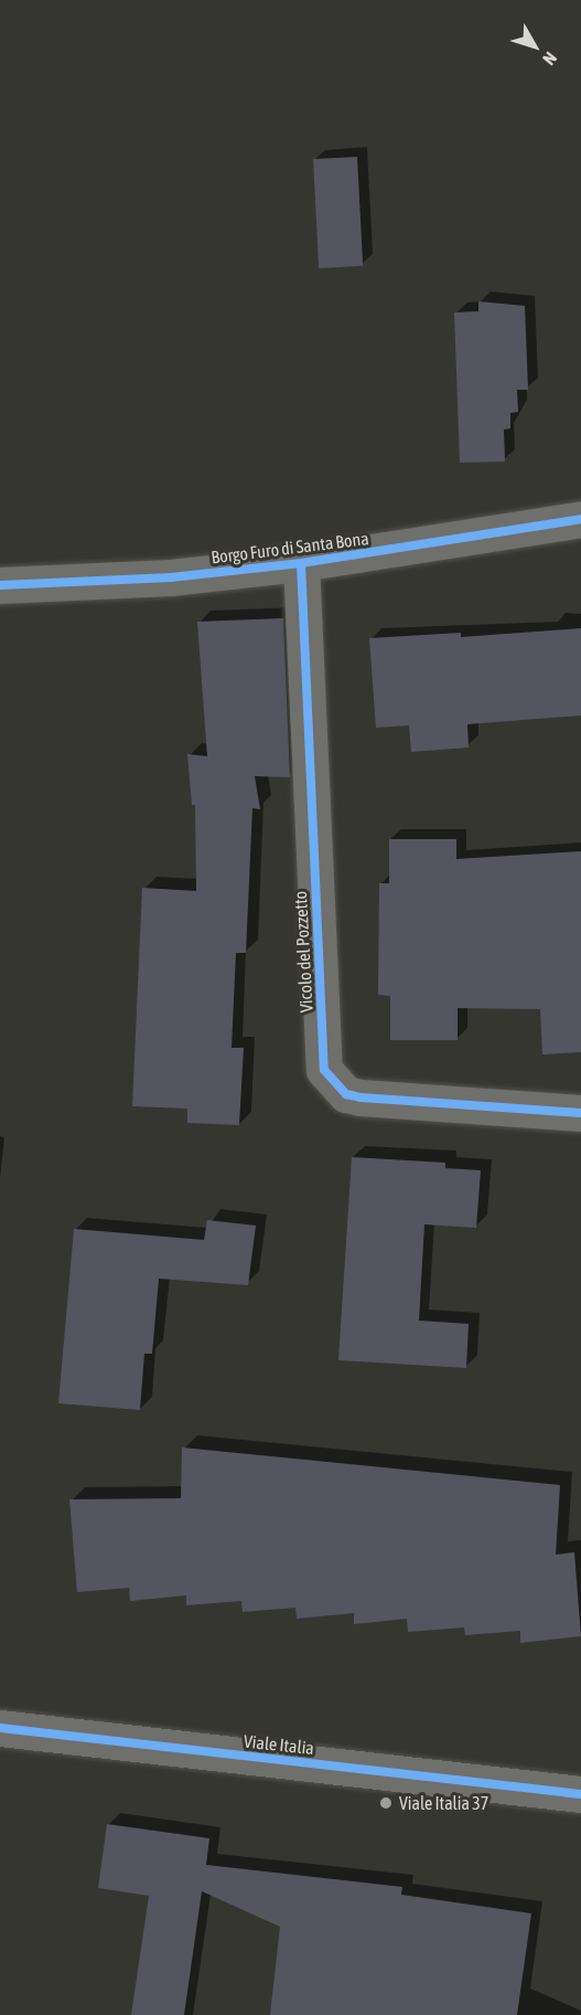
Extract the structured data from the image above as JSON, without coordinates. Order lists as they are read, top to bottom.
{
  "streets": {
    "street": ["Borgo Furo di Santa Bona", "Vicolo del Pozzetto", "Viale Italia"]
  },
  "crossings": [
    ["Borgo Furo di Santa Bona", "Vicolo del Pozzetto"]
  ],
  "places": ["Viale Italia 37"],
  "north": "bottom right"
}
